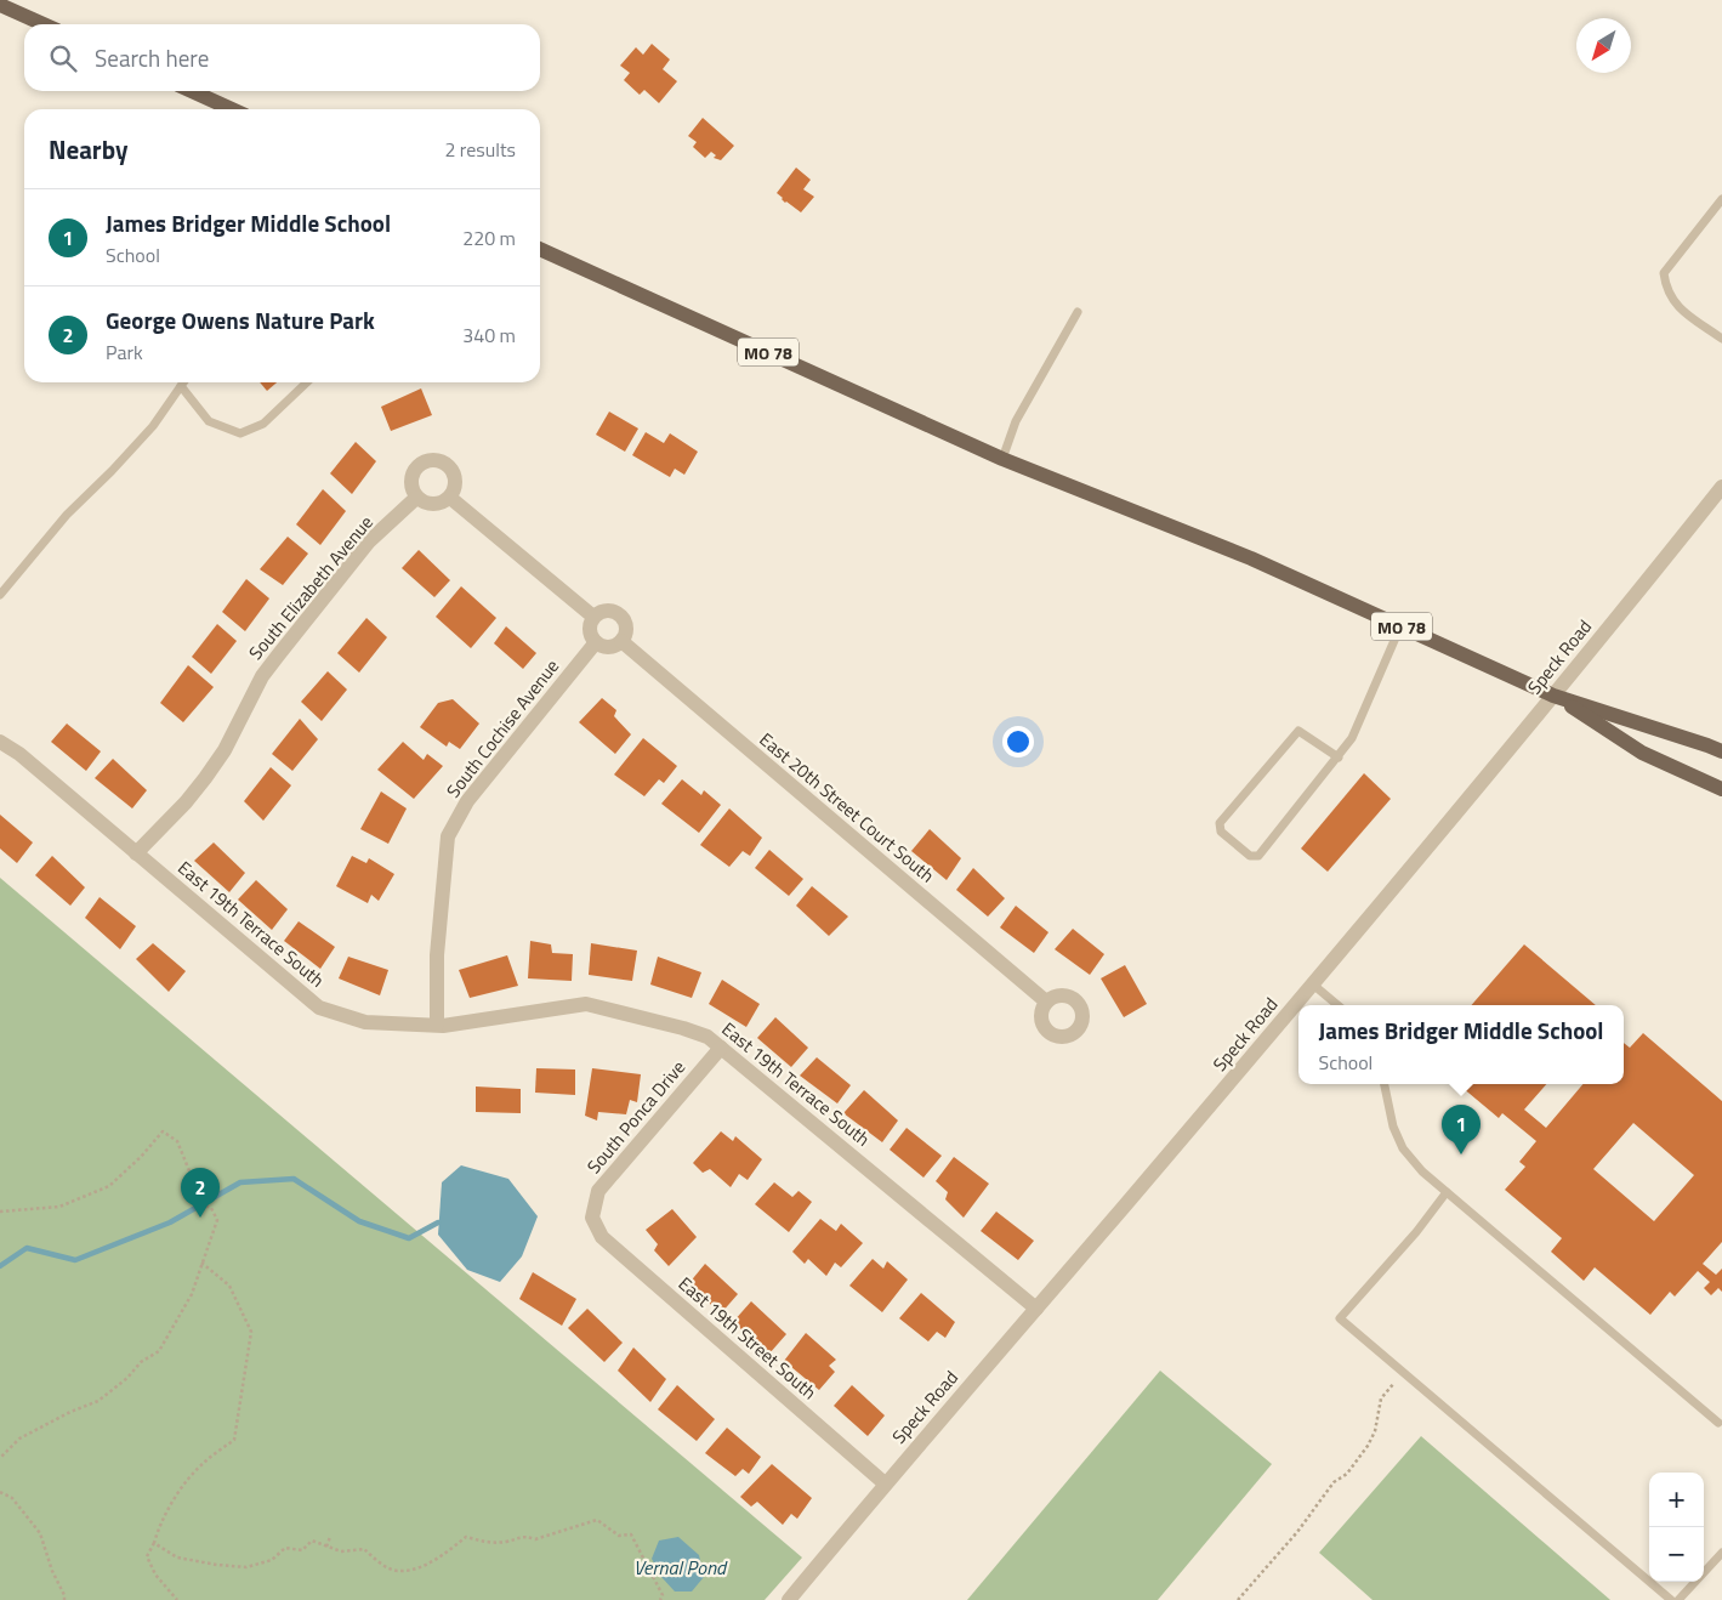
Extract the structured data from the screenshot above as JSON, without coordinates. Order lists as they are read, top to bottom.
{
  "streets": {
    "main road": ["MO 78"],
    "street": [
      "South Elizabeth Avenue",
      "Speck Road",
      "South Cochise Avenue",
      "East 20th Street Court South",
      "East 19th Terrace South",
      "South Ponca Drive",
      "East 19th Street South"
    ]
  },
  "crossings": [
    ["MO 78", "Speck Road"],
    ["South Elizabeth Avenue", "East 19th Terrace South"],
    ["Speck Road", "East 19th Terrace South"],
    ["Speck Road", "East 19th Street South"],
    ["South Cochise Avenue", "East 20th Street Court South"],
    ["South Cochise Avenue", "East 19th Terrace South"],
    ["East 19th Terrace South", "South Ponca Drive"],
    ["South Ponca Drive", "East 19th Street South"]
  ],
  "water": ["Vernal Pond"],
  "north": "bottom left",
  "page": {
    "search": "Search here",
    "heading": ["Nearby", "2 results"],
    "list": [
      {
        "mark": "1",
        "name": "James Bridger Middle School",
        "note": "School",
        "value": "220 m"
      },
      {
        "mark": "2",
        "name": "George Owens Nature Park",
        "note": "Park",
        "value": "340 m"
      }
    ],
    "popup": ["James Bridger Middle School", "School"],
    "pins": ["1", "2"],
    "map_buttons": ["+", "−"]
  }
}
